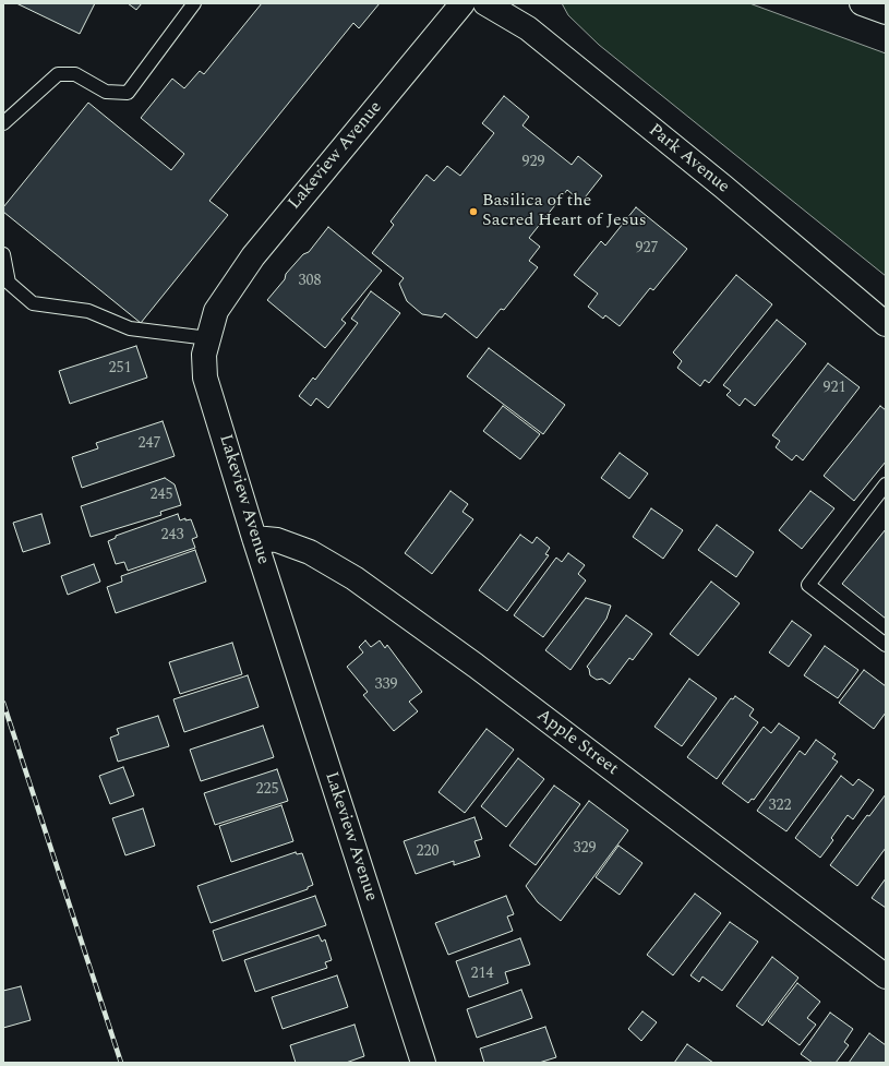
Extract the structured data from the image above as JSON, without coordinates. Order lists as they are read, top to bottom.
{
  "streets": {
    "street": ["Lakeview Avenue", "Park Avenue", "Apple Street"]
  },
  "crossings": [
    ["Lakeview Avenue", "Apple Street"]
  ],
  "places": ["Basilica of the Sacred Heart of Jesus"],
  "house_numbers": [
    "929",
    "927",
    "308",
    "251",
    "921",
    "247",
    "245",
    "243",
    "339",
    "225",
    "322",
    "329",
    "220",
    "214"
  ]
}
